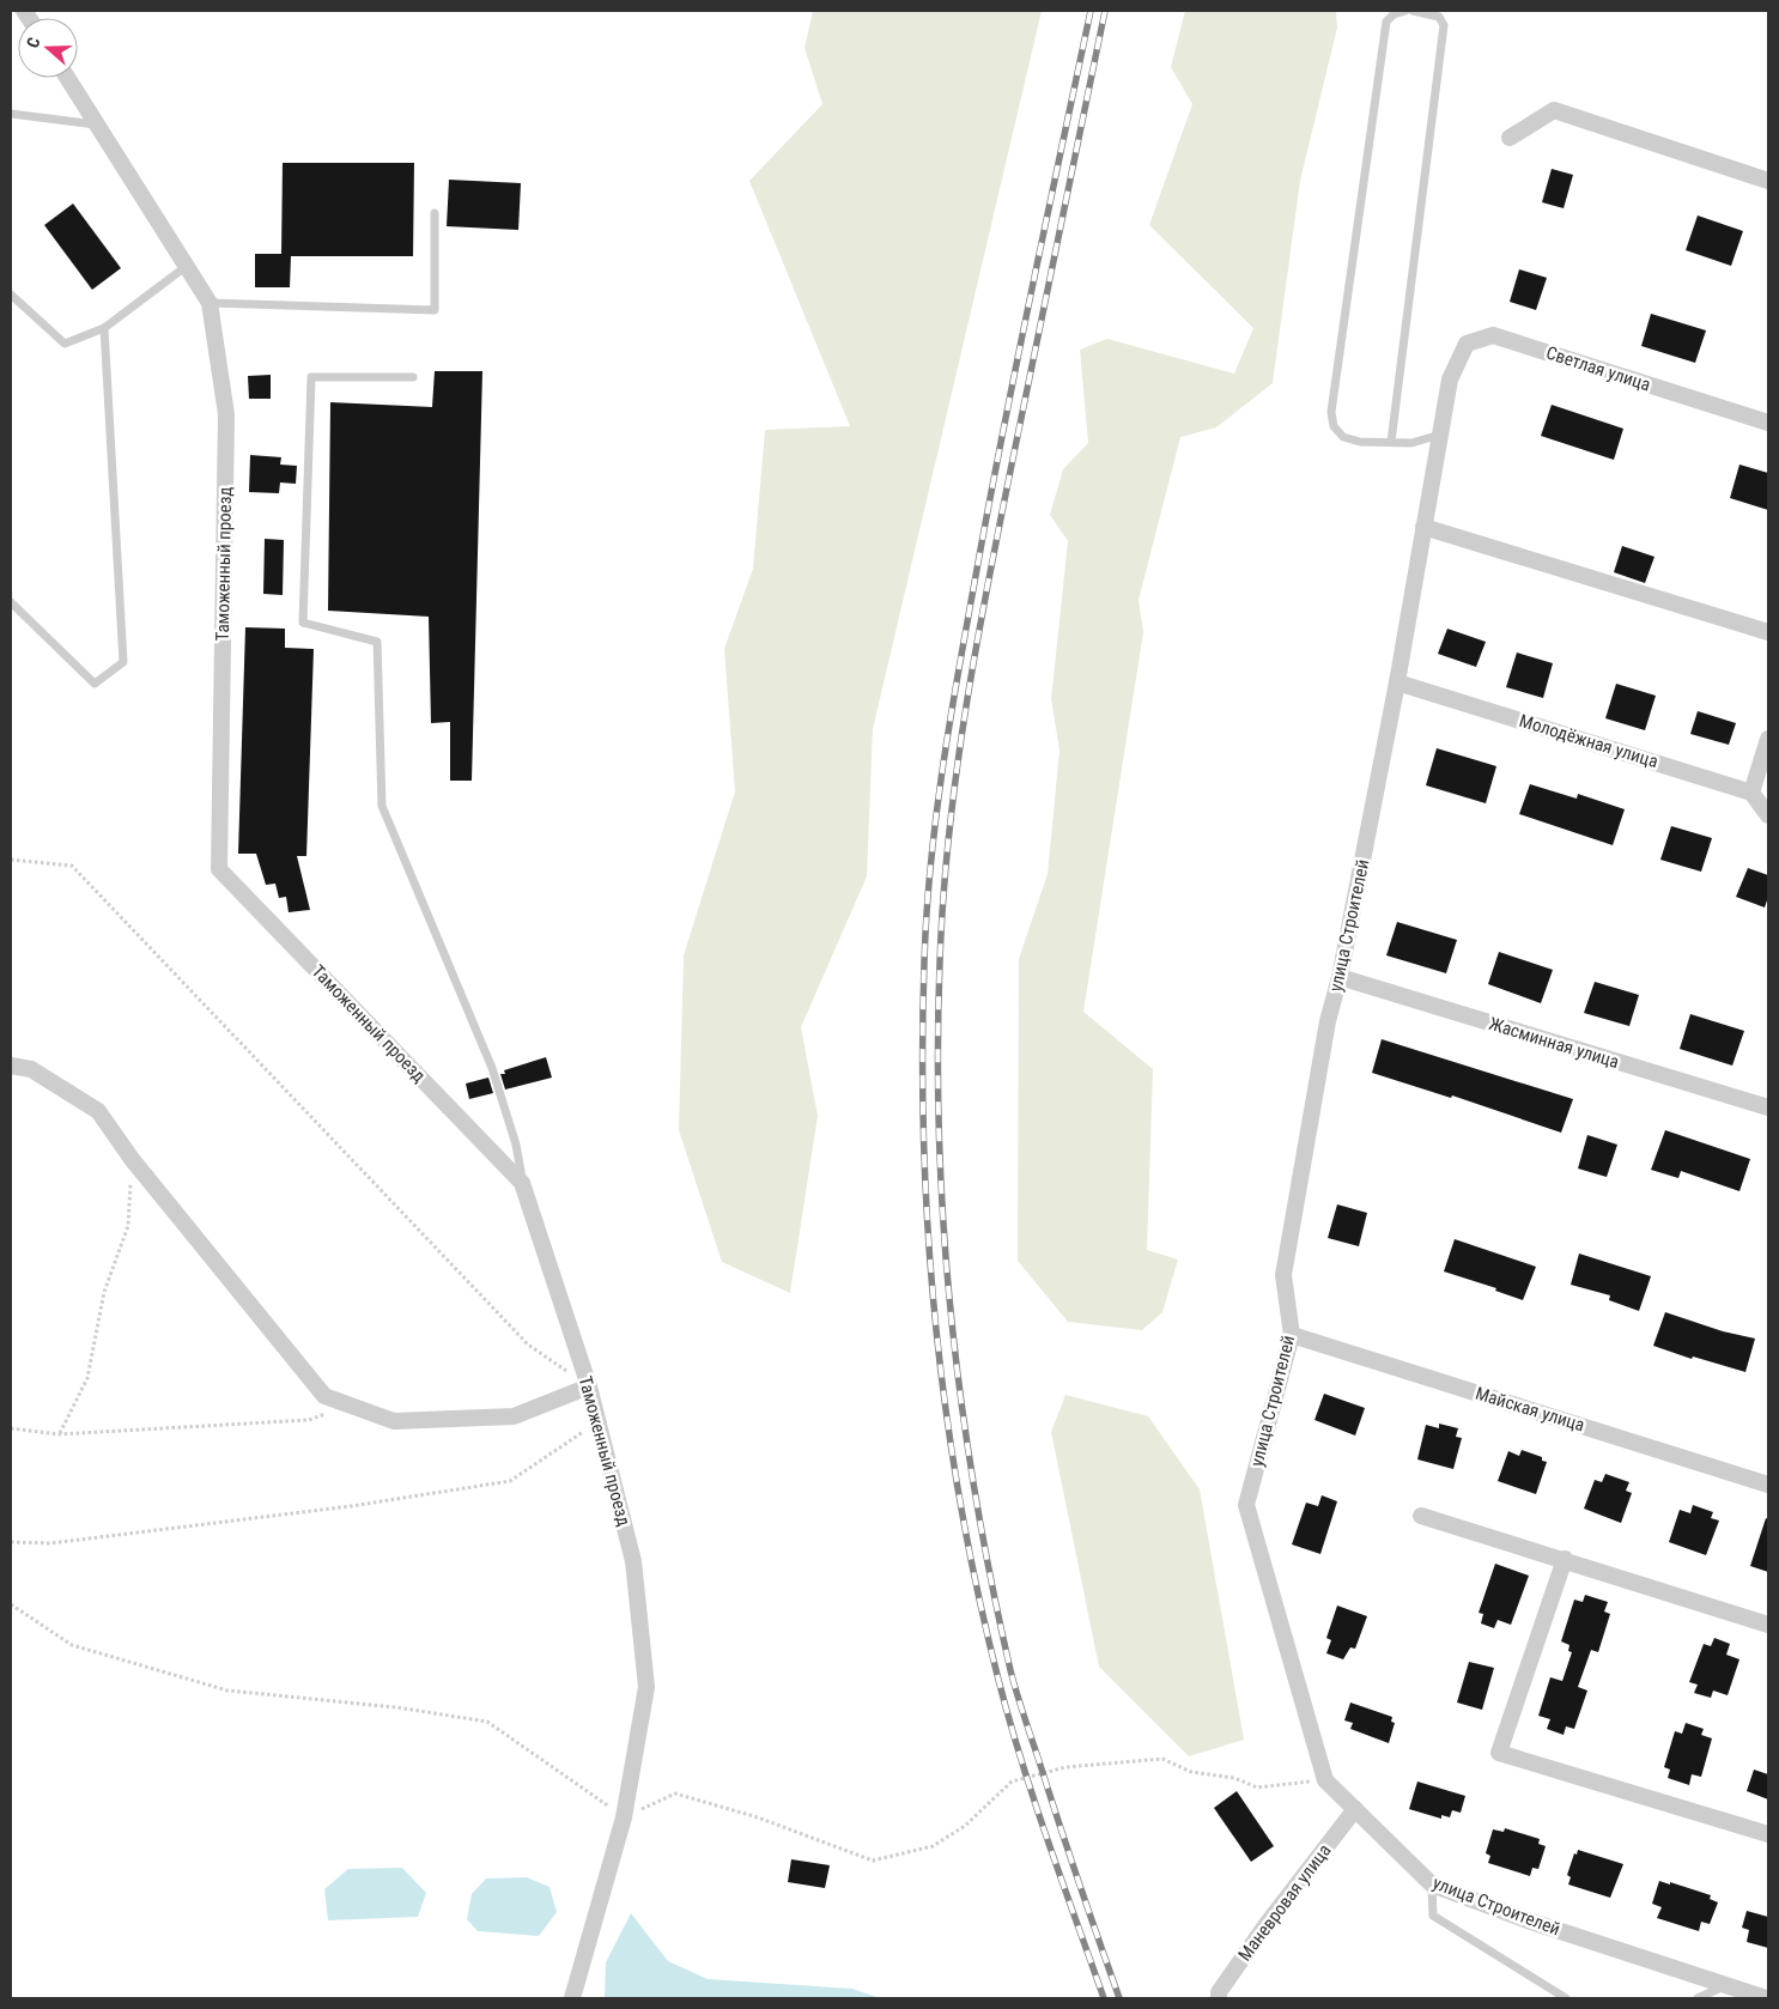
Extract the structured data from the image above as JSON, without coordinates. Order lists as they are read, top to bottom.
{
  "streets": {
    "street": [
      "Светлая улица",
      "Таможенный проезд",
      "Молодёжная улица",
      "улица Строителей",
      "Жасминная улица",
      "Майская улица",
      "Маневровая улица"
    ]
  },
  "crossings": [
    ["Светлая улица", "улица Строителей"],
    ["Молодёжная улица", "улица Строителей"],
    ["улица Строителей", "Жасминная улица"],
    ["улица Строителей", "Майская улица"],
    ["улица Строителей", "Маневровая улица"]
  ],
  "north": "left"
}
